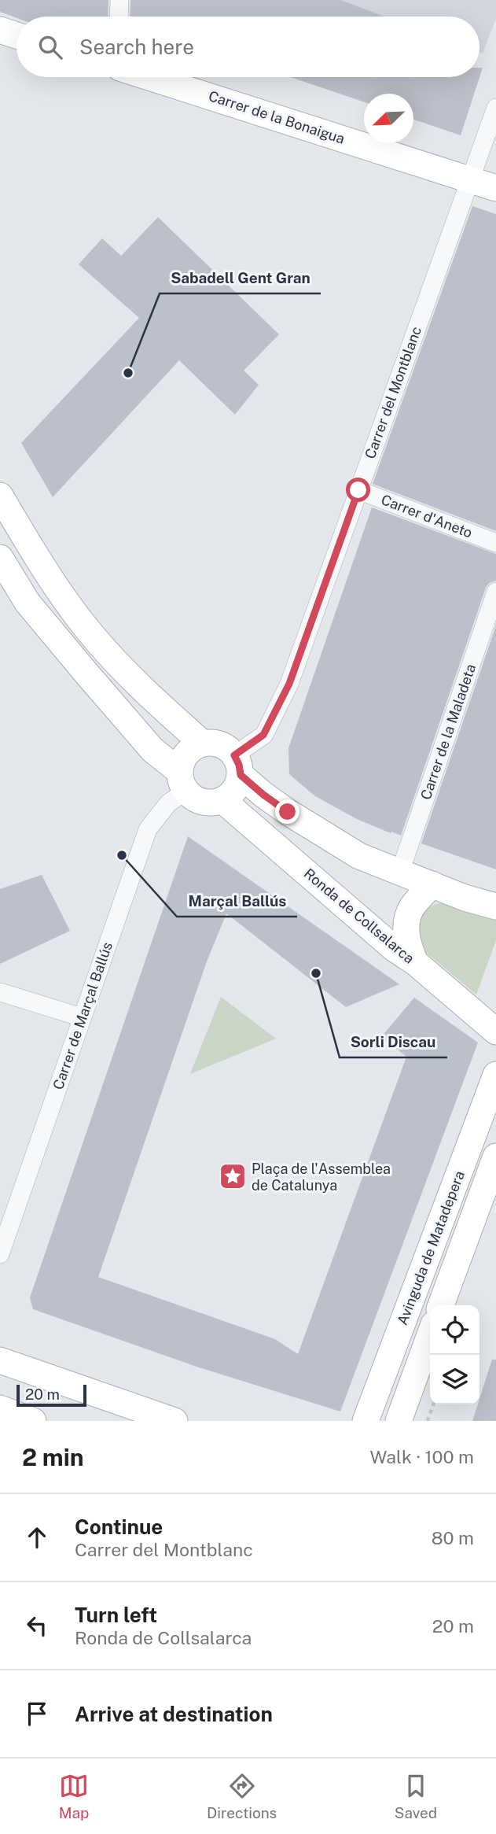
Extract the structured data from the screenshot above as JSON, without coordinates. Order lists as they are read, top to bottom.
{
  "streets": {
    "street": [
      "Carrer de la Bonaigua",
      "Carrer del Montblanc",
      "Carrer d'Aneto",
      "Carrer de la Maladeta",
      "Ronda de Collsalarca",
      "Carrer de Marçal Ballús",
      "Avinguda de Matadepera"
    ]
  },
  "crossings": [
    ["Carrer de la Bonaigua", "Carrer del Montblanc"],
    ["Carrer del Montblanc", "Carrer d'Aneto"],
    ["Carrer del Montblanc", "Ronda de Collsalarca"],
    ["Carrer del Montblanc", "Carrer de Marçal Ballús"],
    ["Ronda de Collsalarca", "Carrer de Marçal Ballús"]
  ],
  "places": {
    "other": ["Sabadell Gent Gran", "Marçal Ballús", "Sorli Discau"],
    "place": ["Plaça de l'Assemblea de Catalunya"]
  },
  "scale_bar": "20 m",
  "north": "bottom left",
  "page": {
    "search": "Search here",
    "scale": "20 m",
    "heading": ["2 min", "Walk · 100 m"],
    "list": [
      ["Continue", "Carrer del Montblanc", "80 m"],
      ["Turn left", "Ronda de Collsalarca", "20 m"],
      "Arrive at destination"
    ],
    "nav": ["Map", "Directions", "Saved"]
  }
}
